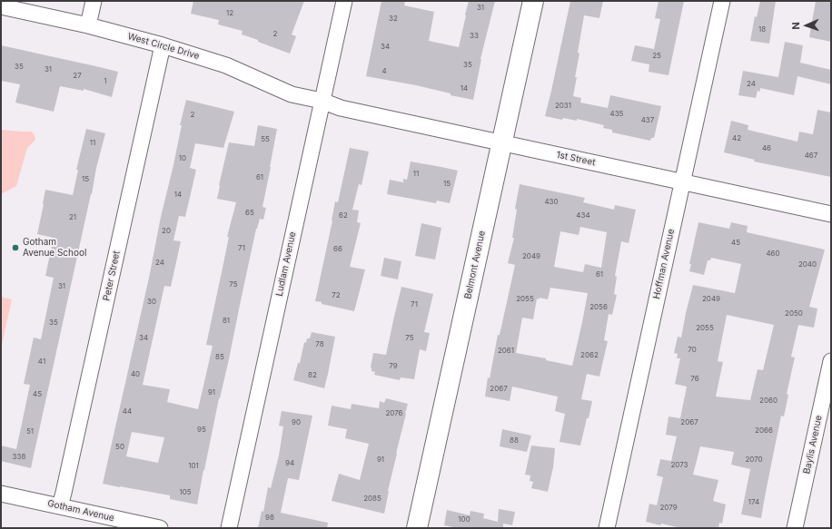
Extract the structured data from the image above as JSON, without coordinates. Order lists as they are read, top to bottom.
{
  "streets": {
    "street": [
      "West Circle Drive",
      "1st Street",
      "Ludlam Avenue",
      "Hoffman Avenue",
      "Belmont Avenue",
      "Peter Street",
      "Baylis Avenue",
      "Gotham Avenue"
    ]
  },
  "crossings": [
    ["West Circle Drive", "1st Street"],
    ["West Circle Drive", "Ludlam Avenue"],
    ["West Circle Drive", "Peter Street"],
    ["1st Street", "Ludlam Avenue"],
    ["1st Street", "Hoffman Avenue"],
    ["1st Street", "Belmont Avenue"],
    ["Peter Street", "Gotham Avenue"]
  ],
  "places": ["Gotham Avenue School"],
  "house_numbers": [
    "31",
    "12",
    "32",
    "18",
    "2",
    "33",
    "34",
    "25",
    "35",
    "35",
    "31",
    "4",
    "27",
    "1",
    "24",
    "14",
    "2031",
    "435",
    "2",
    "437",
    "42",
    "55",
    "11",
    "46",
    "467",
    "10",
    "11",
    "61",
    "15",
    "15",
    "14",
    "430",
    "65",
    "62",
    "434",
    "21",
    "20",
    "45",
    "71",
    "66",
    "460",
    "2049",
    "24",
    "2040",
    "61",
    "75",
    "31",
    "72",
    "2055",
    "2049",
    "30",
    "71",
    "2056",
    "2050",
    "81",
    "35",
    "2055",
    "34",
    "75",
    "78",
    "70",
    "2061",
    "2062",
    "85",
    "41",
    "79",
    "40",
    "82",
    "76",
    "2067",
    "91",
    "45",
    "2060",
    "44",
    "2076",
    "90",
    "2067",
    "95",
    "2066",
    "51",
    "88",
    "50",
    "338",
    "91",
    "2070",
    "94",
    "2073",
    "101",
    "105",
    "2085",
    "174",
    "2079",
    "98",
    "100"
  ],
  "north": "left"
}
